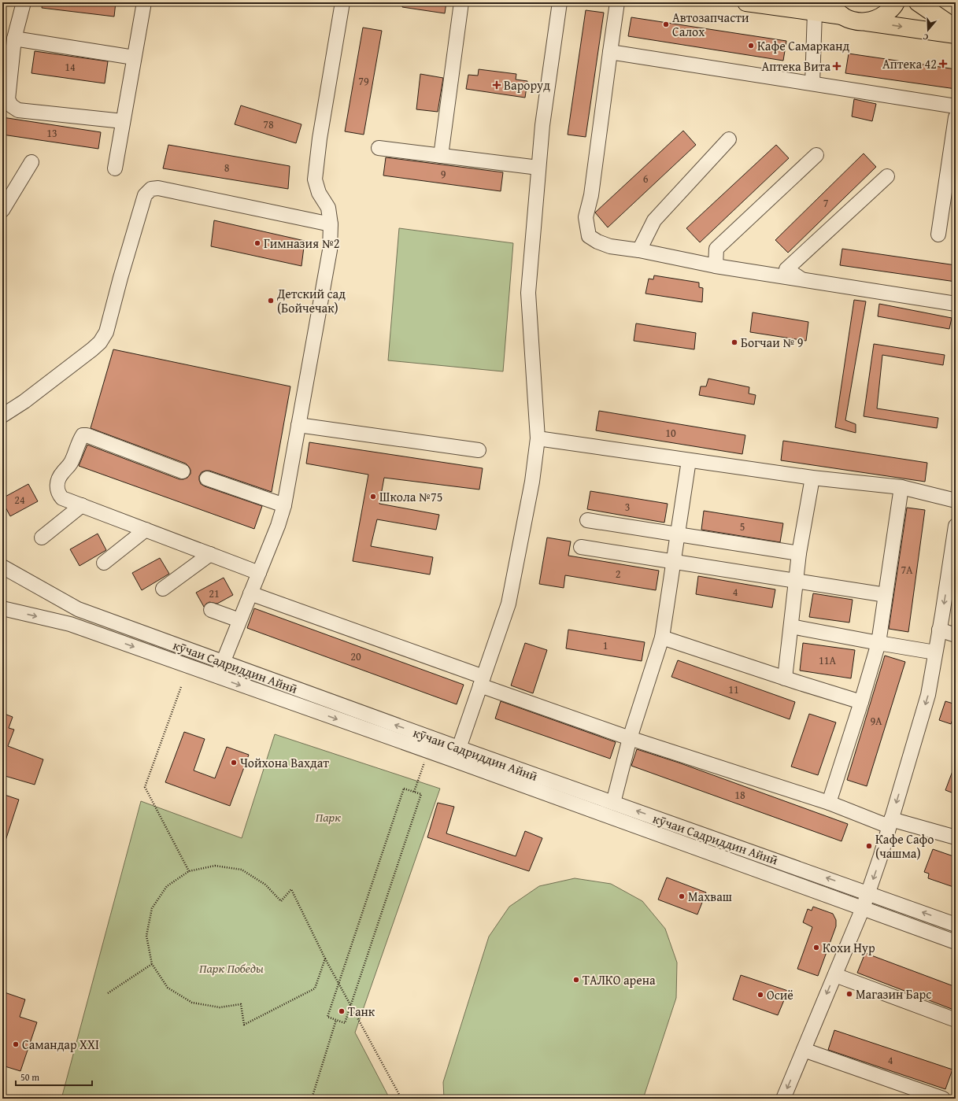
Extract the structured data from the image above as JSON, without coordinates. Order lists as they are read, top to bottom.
{
  "streets": {
    "street": ["кӯчаи Садриддин Айнӣ"]
  },
  "parks": ["Парк", "Парк Победы"],
  "places": {
    "other": [
      "Автозапчасти Салох",
      "Кафе Самарканд",
      "Гимназия №2",
      "Детский сад (Бойчечак)",
      "Богчаи № 9",
      "Школа №75",
      "Чойхона Вахдат",
      "Кафе Сафо (чашма)",
      "Махваш",
      "Кохи Нур",
      "ТАЛКО арена",
      "Магазин Барс",
      "Осиё",
      "Танк",
      "Самандар XXI"
    ],
    "health": ["Аптека 42", "Аптека Вита", "Вароруд"]
  },
  "house_numbers": [
    "14",
    "79",
    "78",
    "13",
    "8",
    "9",
    "6",
    "7",
    "10",
    "24",
    "3",
    "5",
    "7А",
    "2",
    "4",
    "21",
    "1",
    "20",
    "11А",
    "11",
    "9А",
    "18",
    "4"
  ],
  "scale_bar": "50 m",
  "north": "bottom"
}
